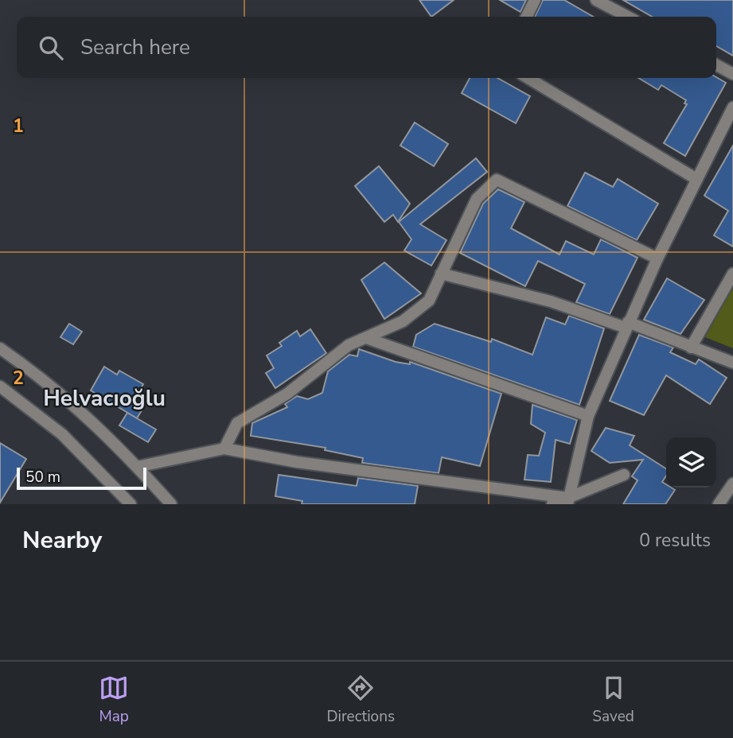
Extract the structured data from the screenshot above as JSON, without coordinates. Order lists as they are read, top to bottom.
{
  "districts": ["Helvacıoğlu"],
  "scale_bar": "50 m",
  "page": {
    "search": "Search here",
    "scale": "50 m",
    "heading": ["Nearby", "0 results"],
    "nav": ["Map", "Directions", "Saved"]
  },
  "grid": {
    "rows": ["1", "2"]
  }
}
